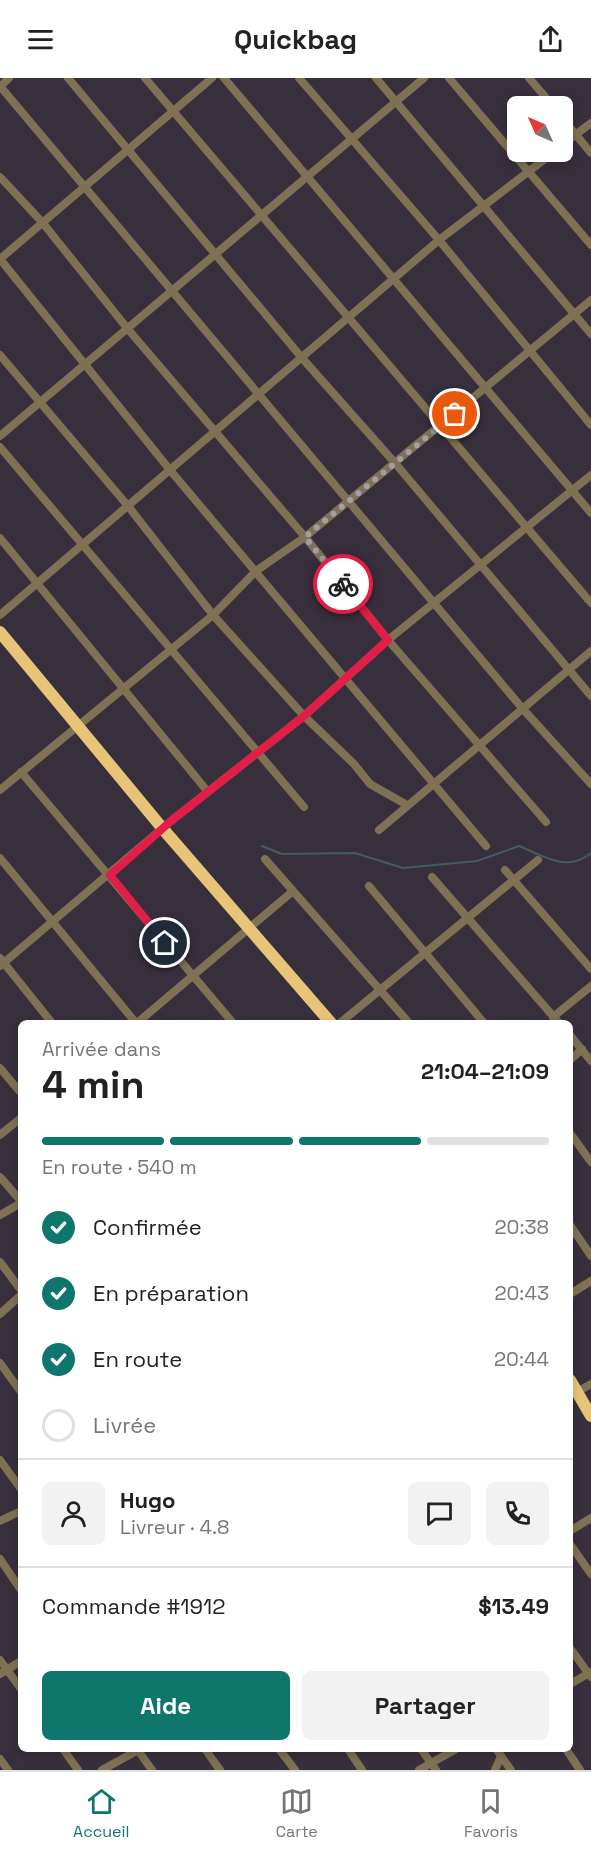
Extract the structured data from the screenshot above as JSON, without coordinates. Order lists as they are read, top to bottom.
{
  "north": "top left",
  "page": {
    "header": "Quickbag",
    "heading": ["4 min", "Arrivée dans", "21:04–21:09"],
    "panel": [
      "Hugo",
      "Livreur · 4.8",
      "Commande #1912",
      "$13.49"
    ],
    "bar": "En route · 540 m",
    "list": [
      ["Confirmée", "20:38"],
      ["En préparation", "20:43"],
      ["En route", "20:44"],
      "Livrée"
    ],
    "buttons": ["Aide", "Partager"],
    "tabs": ["Accueil", "Carte", "Favoris"]
  }
}
